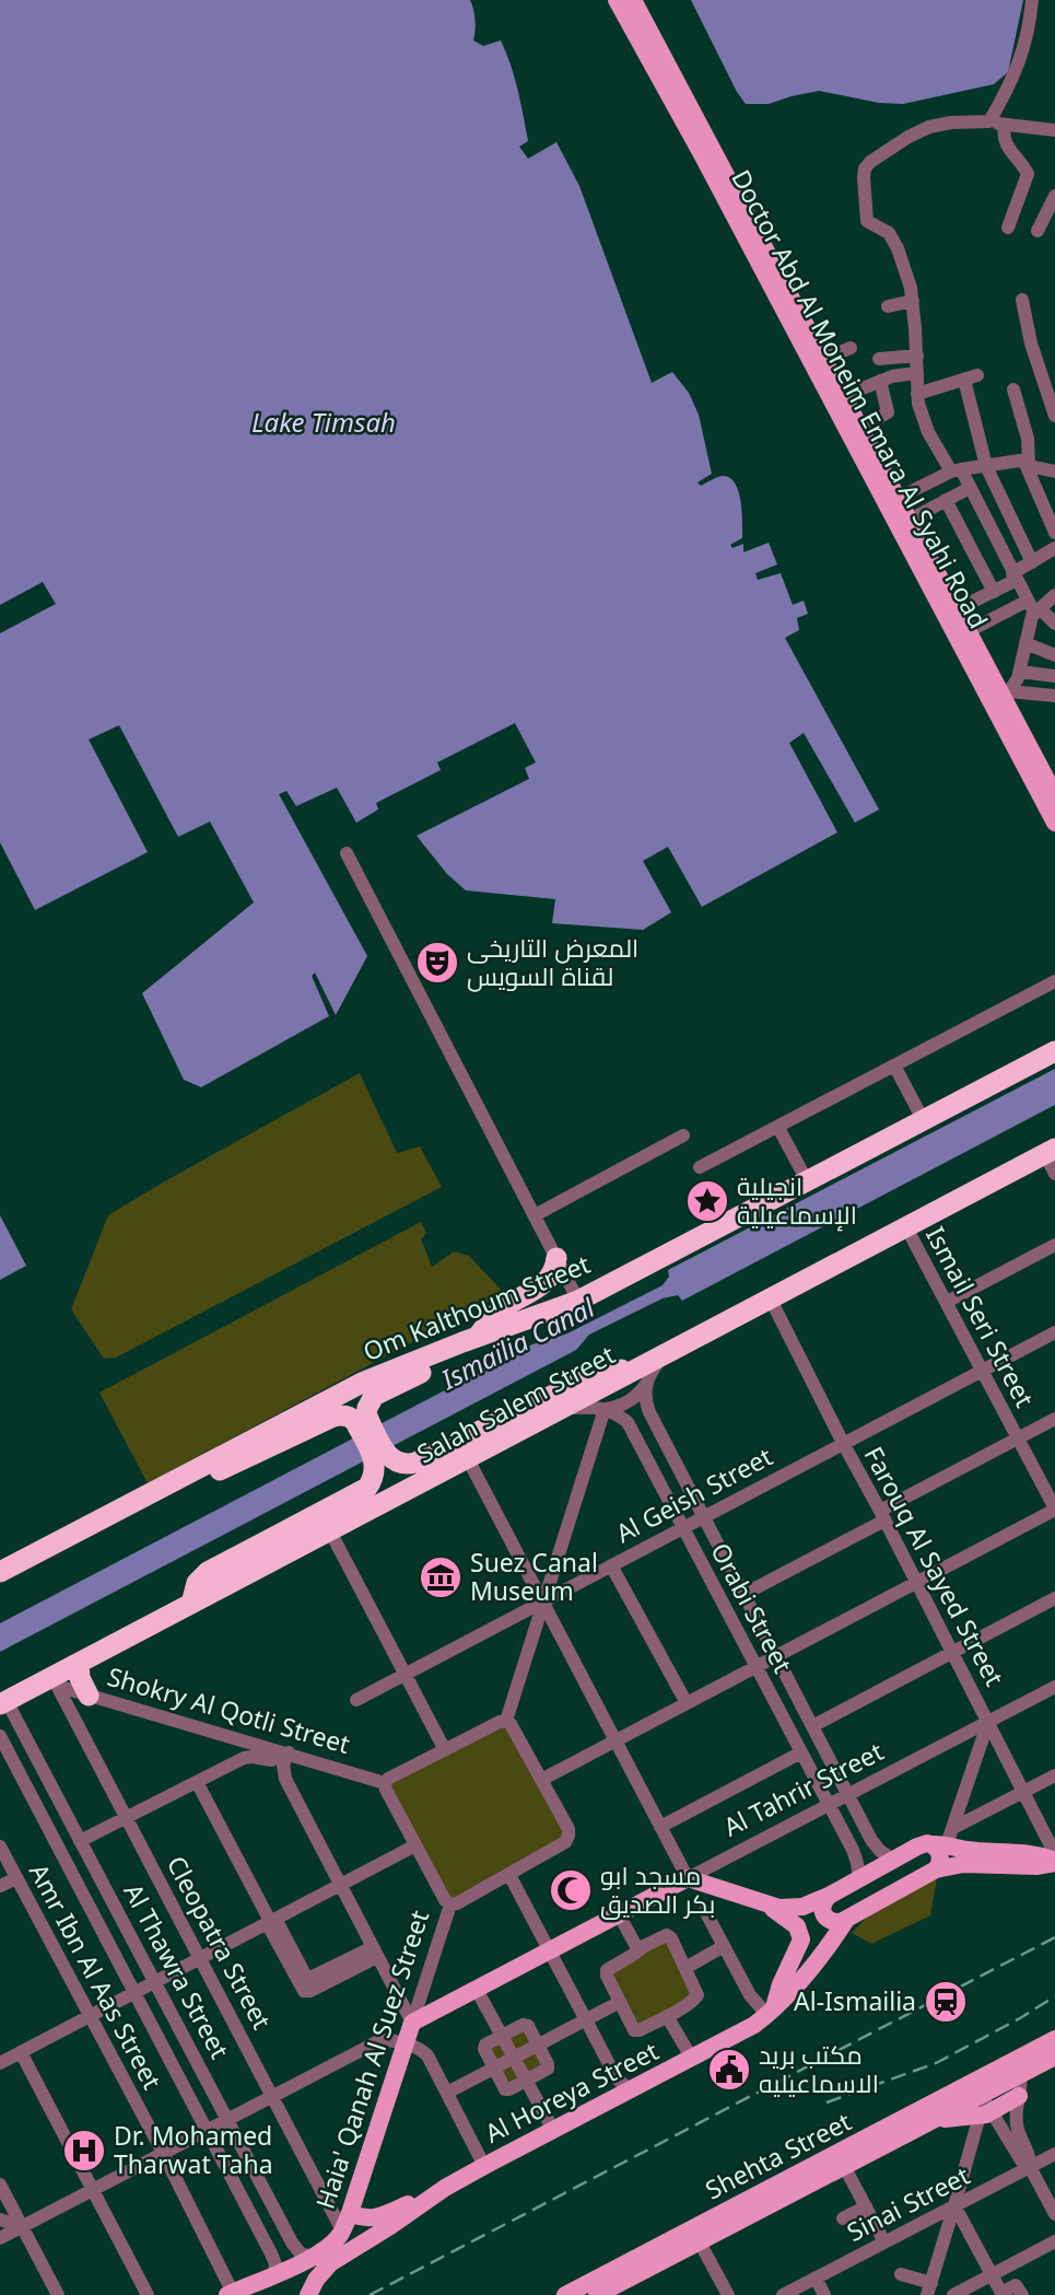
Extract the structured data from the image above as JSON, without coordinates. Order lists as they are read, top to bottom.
{
  "streets": {
    "highway": ["Om Kalthoum Street", "Salah Salem Street"],
    "main road": [
      "Doctor Abd Al Moneim Emara Al Syahi Road",
      "Al Tahrir Street",
      "Haia' Qanah Al Suez Street",
      "Al Horeya Street",
      "Shehta Street"
    ],
    "street": [
      "Ismail Seri Street",
      "Al Geish Street",
      "Farouq Al Sayed Street",
      "Orabi Street",
      "Shokry Al Qotli Street",
      "Cleopatra Street",
      "Al Thawra Street",
      "Amr Ibn Al Aas Street",
      "Sinai Street"
    ]
  },
  "crossings": [
    ["Ismail Seri Street", "Salah Salem Street"],
    ["Ismail Seri Street", "Al Geish Street"],
    ["Salah Salem Street", "Farouq Al Sayed Street"],
    ["Salah Salem Street", "Orabi Street"],
    ["Salah Salem Street", "Shokry Al Qotli Street"],
    ["Salah Salem Street", "Cleopatra Street"],
    ["Salah Salem Street", "Al Thawra Street"],
    ["Al Geish Street", "Farouq Al Sayed Street"],
    ["Al Geish Street", "Orabi Street"],
    ["Farouq Al Sayed Street", "Al Tahrir Street"],
    ["Orabi Street", "Al Tahrir Street"],
    ["Shokry Al Qotli Street", "Cleopatra Street"],
    ["Al Tahrir Street", "Haia' Qanah Al Suez Street"],
    ["Cleopatra Street", "Haia' Qanah Al Suez Street"]
  ],
  "water": ["Lake Timsah", "Ismaïlia Canal"],
  "places": {
    "theatre": ["المعرض التاريخى لقناة السويس"],
    "place": ["انجيلية الإسماعيلية"],
    "museum": ["Suez Canal Museum"],
    "mosque": ["مسجد ابو بكر الصديق"],
    "station": ["Al-Ismailia"],
    "public building": ["مكتب بريد الاسماعيليه"],
    "hospital": ["Dr. Mohamed Tharwat Taha"]
  }
}
